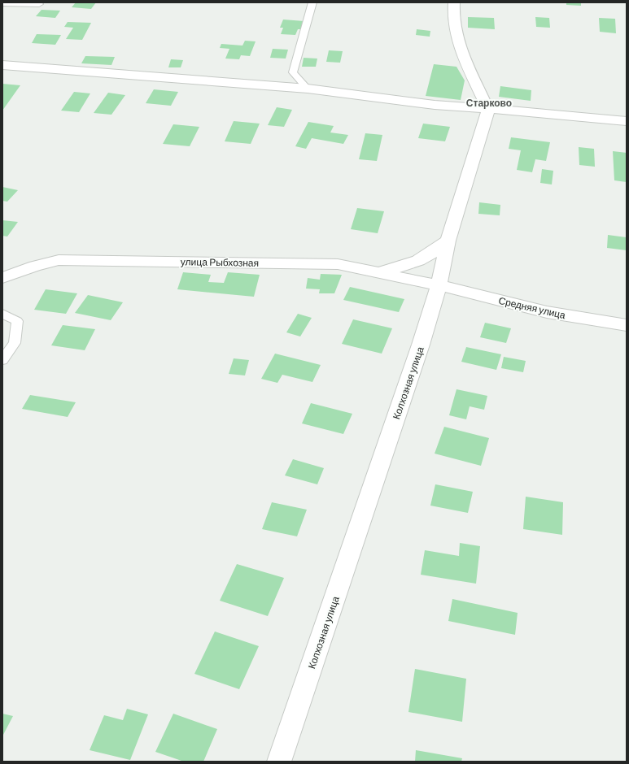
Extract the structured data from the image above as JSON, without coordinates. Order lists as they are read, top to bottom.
{
  "streets": {
    "street": ["улица Рыбхозная", "Средняя улица", "Колхозная улица"]
  },
  "crossings": [
    ["улица Рыбхозная", "Средняя улица"],
    ["улица Рыбхозная", "Колхозная улица"],
    ["Средняя улица", "Колхозная улица"]
  ],
  "districts": ["Старково"]
}
